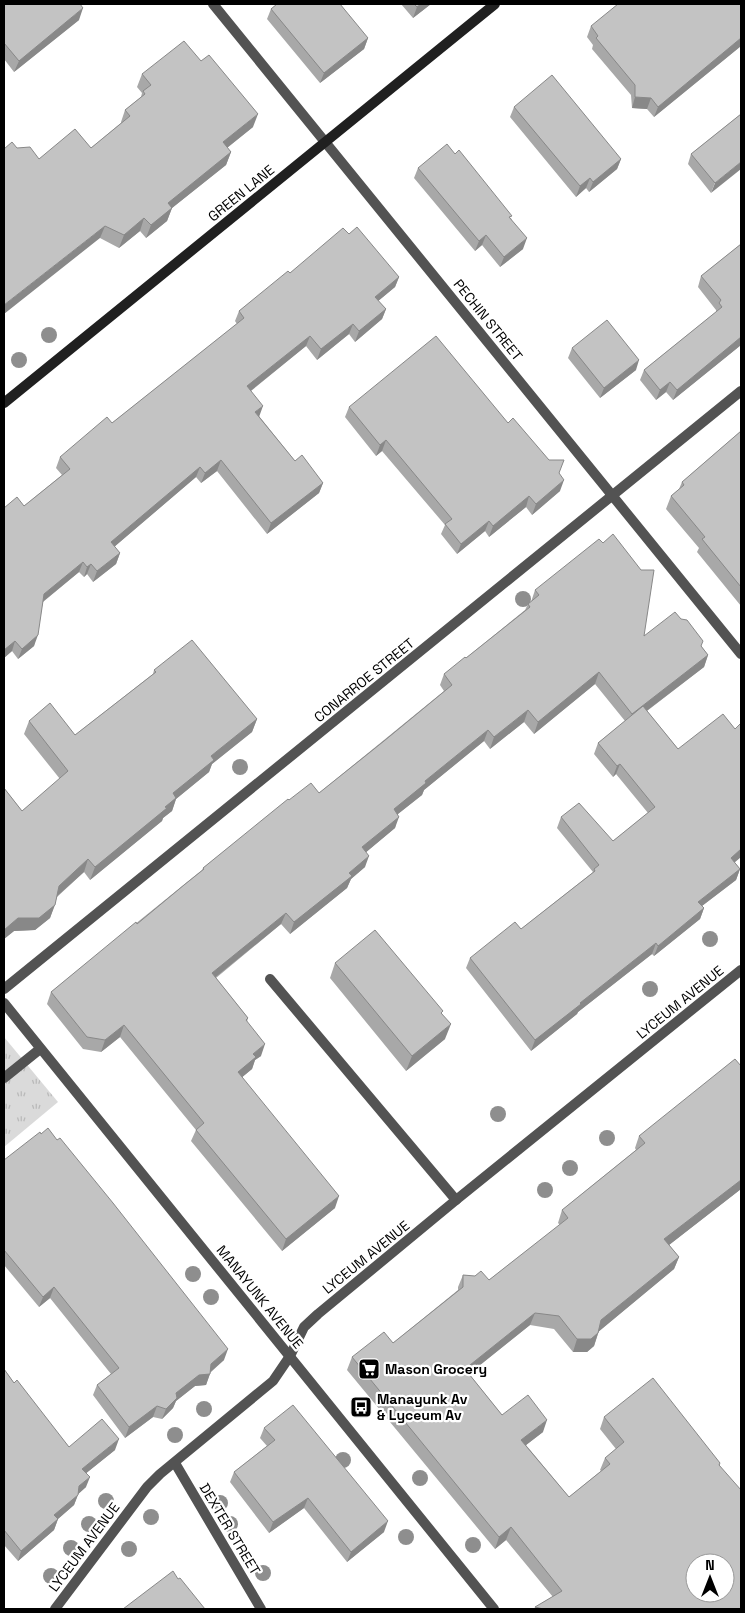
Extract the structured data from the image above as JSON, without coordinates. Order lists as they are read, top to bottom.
{
  "streets": {
    "main road": ["GREEN LANE"],
    "street": [
      "PECHIN STREET",
      "CONARROE STREET",
      "LYCEUM AVENUE",
      "MANAYUNK AVENUE",
      "DEXTER STREET"
    ]
  },
  "crossings": [
    ["GREEN LANE", "PECHIN STREET"],
    ["PECHIN STREET", "CONARROE STREET"],
    ["LYCEUM AVENUE", "MANAYUNK AVENUE"],
    ["LYCEUM AVENUE", "DEXTER STREET"]
  ],
  "places": {
    "supermarket": ["Mason Grocery"],
    "bus stop": ["Manayunk Av & Lyceum Av"]
  },
  "north": "top"
}
